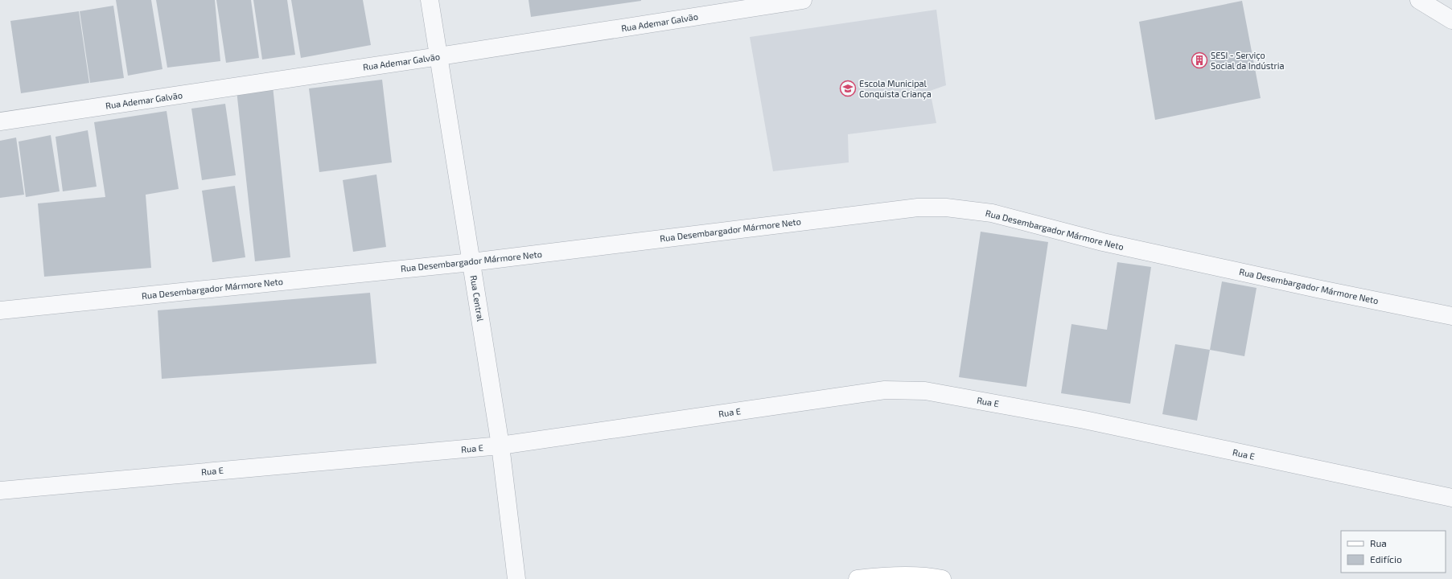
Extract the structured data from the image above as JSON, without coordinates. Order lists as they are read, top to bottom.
{
  "streets": {
    "street": [
      "Rua Ademar Galvão",
      "Rua Desembargador Mármore Neto",
      "Rua Central",
      "Rua E"
    ]
  },
  "crossings": [
    ["Rua Ademar Galvão", "Rua Central"],
    ["Rua Desembargador Mármore Neto", "Rua Central"],
    ["Rua Central", "Rua E"]
  ],
  "places": {
    "building": ["SESI - Serviço Social da Indústria"],
    "school or university": ["Escola Municipal Conquista Criança"]
  },
  "legend": ["Rua", "Edifício"]
}
